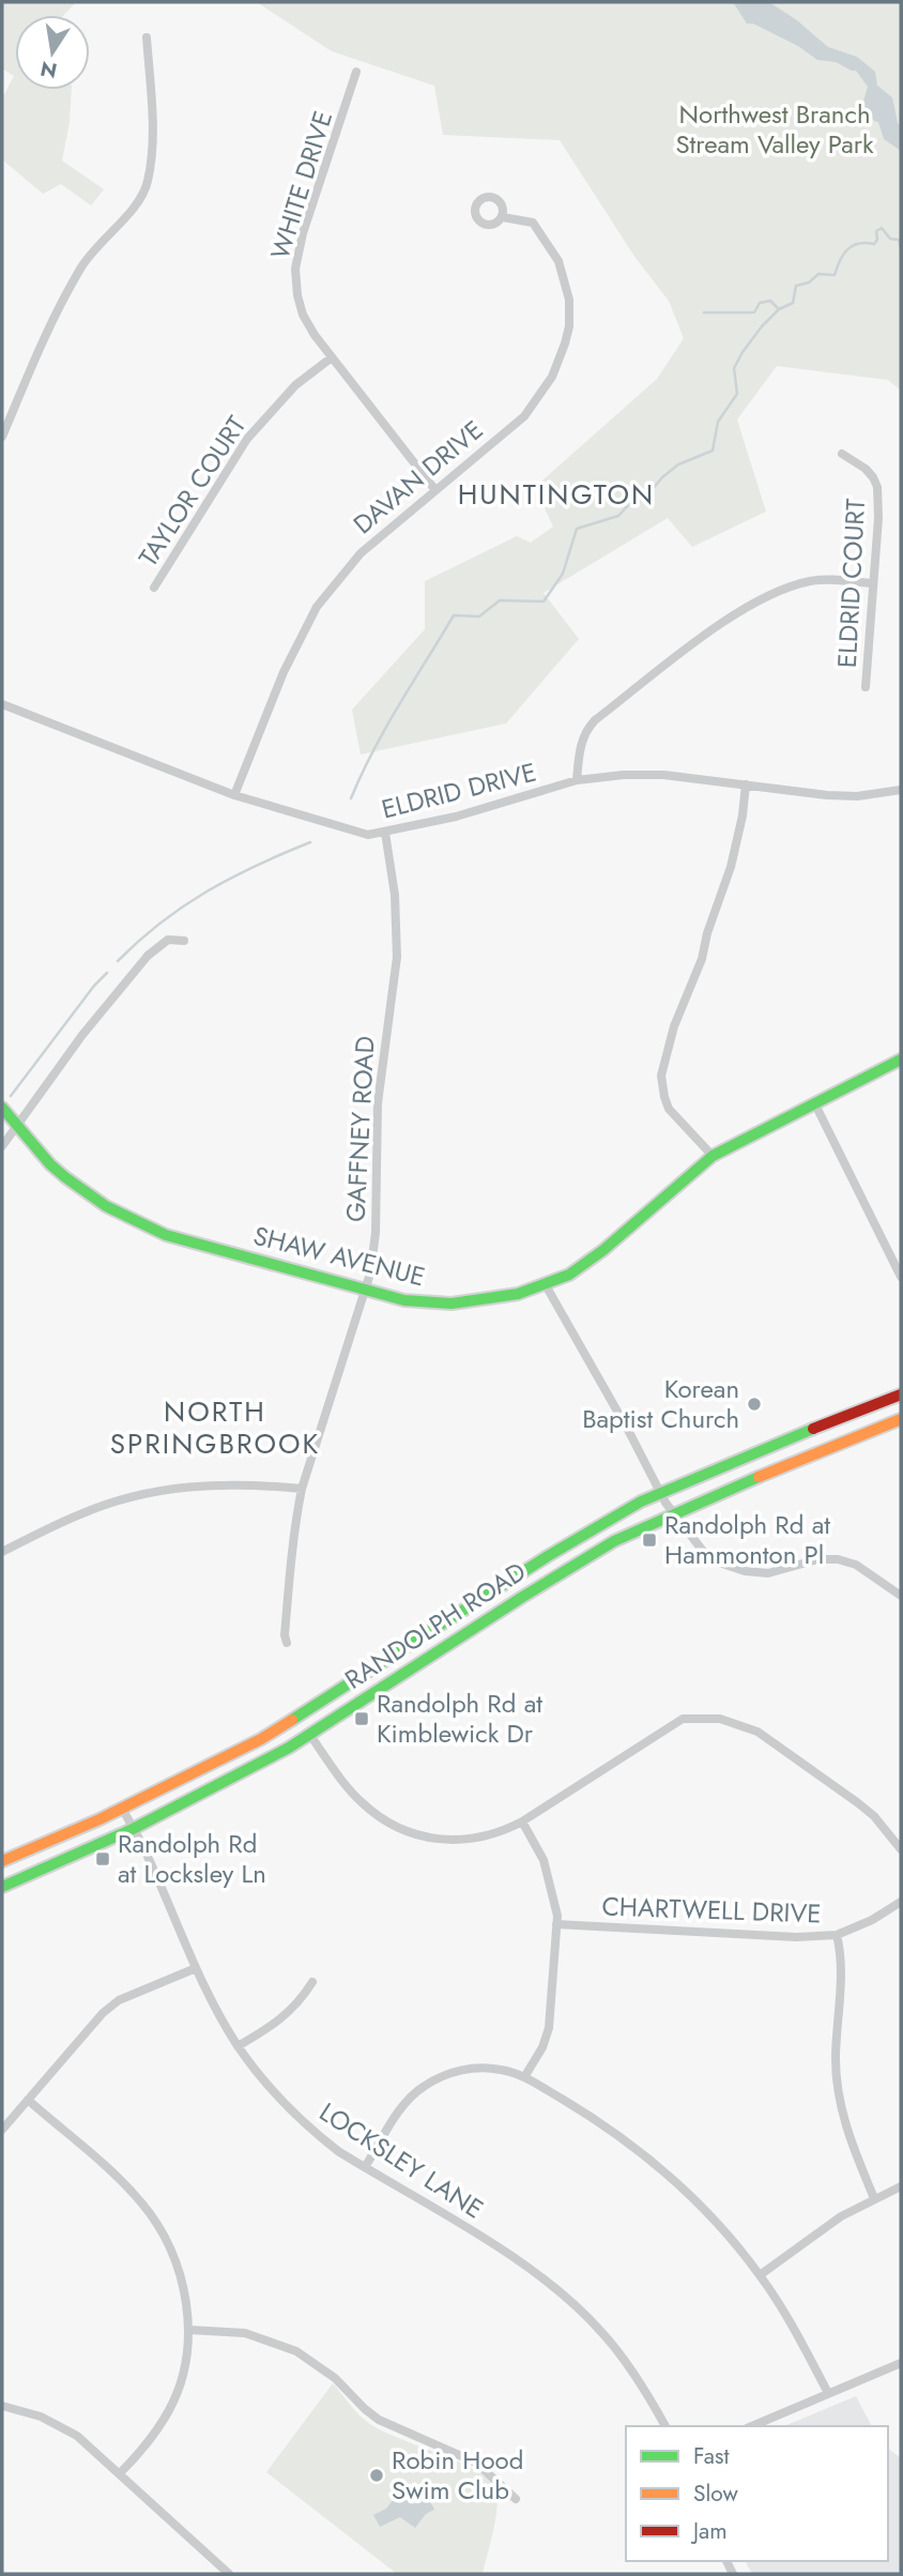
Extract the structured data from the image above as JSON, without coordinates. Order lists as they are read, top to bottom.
{
  "streets": {
    "main road": ["SHAW AVENUE", "RANDOLPH ROAD"],
    "street": [
      "WHITE DRIVE",
      "DAVAN DRIVE",
      "TAYLOR COURT",
      "ELDRID COURT",
      "ELDRID DRIVE",
      "GAFFNEY ROAD",
      "CHARTWELL DRIVE",
      "LOCKSLEY LANE"
    ]
  },
  "crossings": [
    ["WHITE DRIVE", "DAVAN DRIVE"],
    ["WHITE DRIVE", "TAYLOR COURT"],
    ["DAVAN DRIVE", "ELDRID DRIVE"],
    ["ELDRID DRIVE", "GAFFNEY ROAD"],
    ["GAFFNEY ROAD", "SHAW AVENUE"],
    ["RANDOLPH ROAD", "LOCKSLEY LANE"]
  ],
  "districts": ["HUNTINGTON", "NORTH SPRINGBROOK"],
  "parks": ["Northwest Branch Stream Valley Park"],
  "places": {
    "other": ["Korean Baptist Church", "Robin Hood Swim Club"],
    "transit": ["Randolph Rd at Hammonton Pl", "Randolph Rd at Kimblewick Dr", "Randolph Rd at Locksley Ln"]
  },
  "legend": ["Fast", "Slow", "Jam"],
  "north": "bottom"
}
